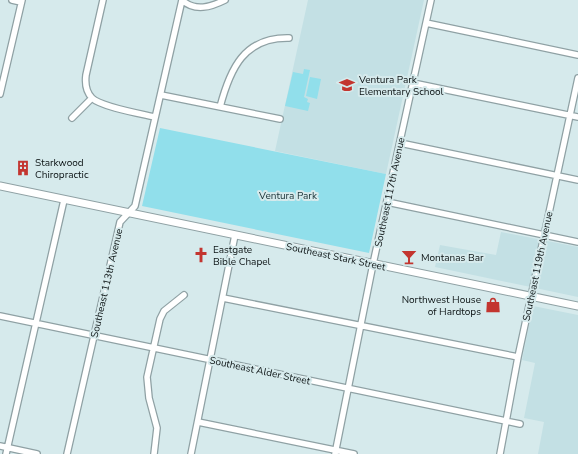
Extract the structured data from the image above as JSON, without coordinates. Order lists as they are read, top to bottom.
{
  "streets": {
    "main road": ["Southeast Stark Street"],
    "street": [
      "Southeast 117th Avenue",
      "Southeast 119th Avenue",
      "Southeast 113th Avenue",
      "Southeast Alder Street"
    ]
  },
  "crossings": [
    ["Southeast 117th Avenue", "Southeast Stark Street"],
    ["Southeast 117th Avenue", "Southeast Alder Street"],
    ["Southeast Stark Street", "Southeast 119th Avenue"],
    ["Southeast Stark Street", "Southeast 113th Avenue"],
    ["Southeast 119th Avenue", "Southeast Alder Street"],
    ["Southeast 113th Avenue", "Southeast Alder Street"]
  ],
  "parks": ["Ventura Park"],
  "places": {
    "school or university": ["Ventura Park Elementary School"],
    "building": ["Starkwood Chiropractic"],
    "church": ["Eastgate Bible Chapel"],
    "bar": ["Montanas Bar"],
    "shop": ["Northwest House of Hardtops"]
  }
}
